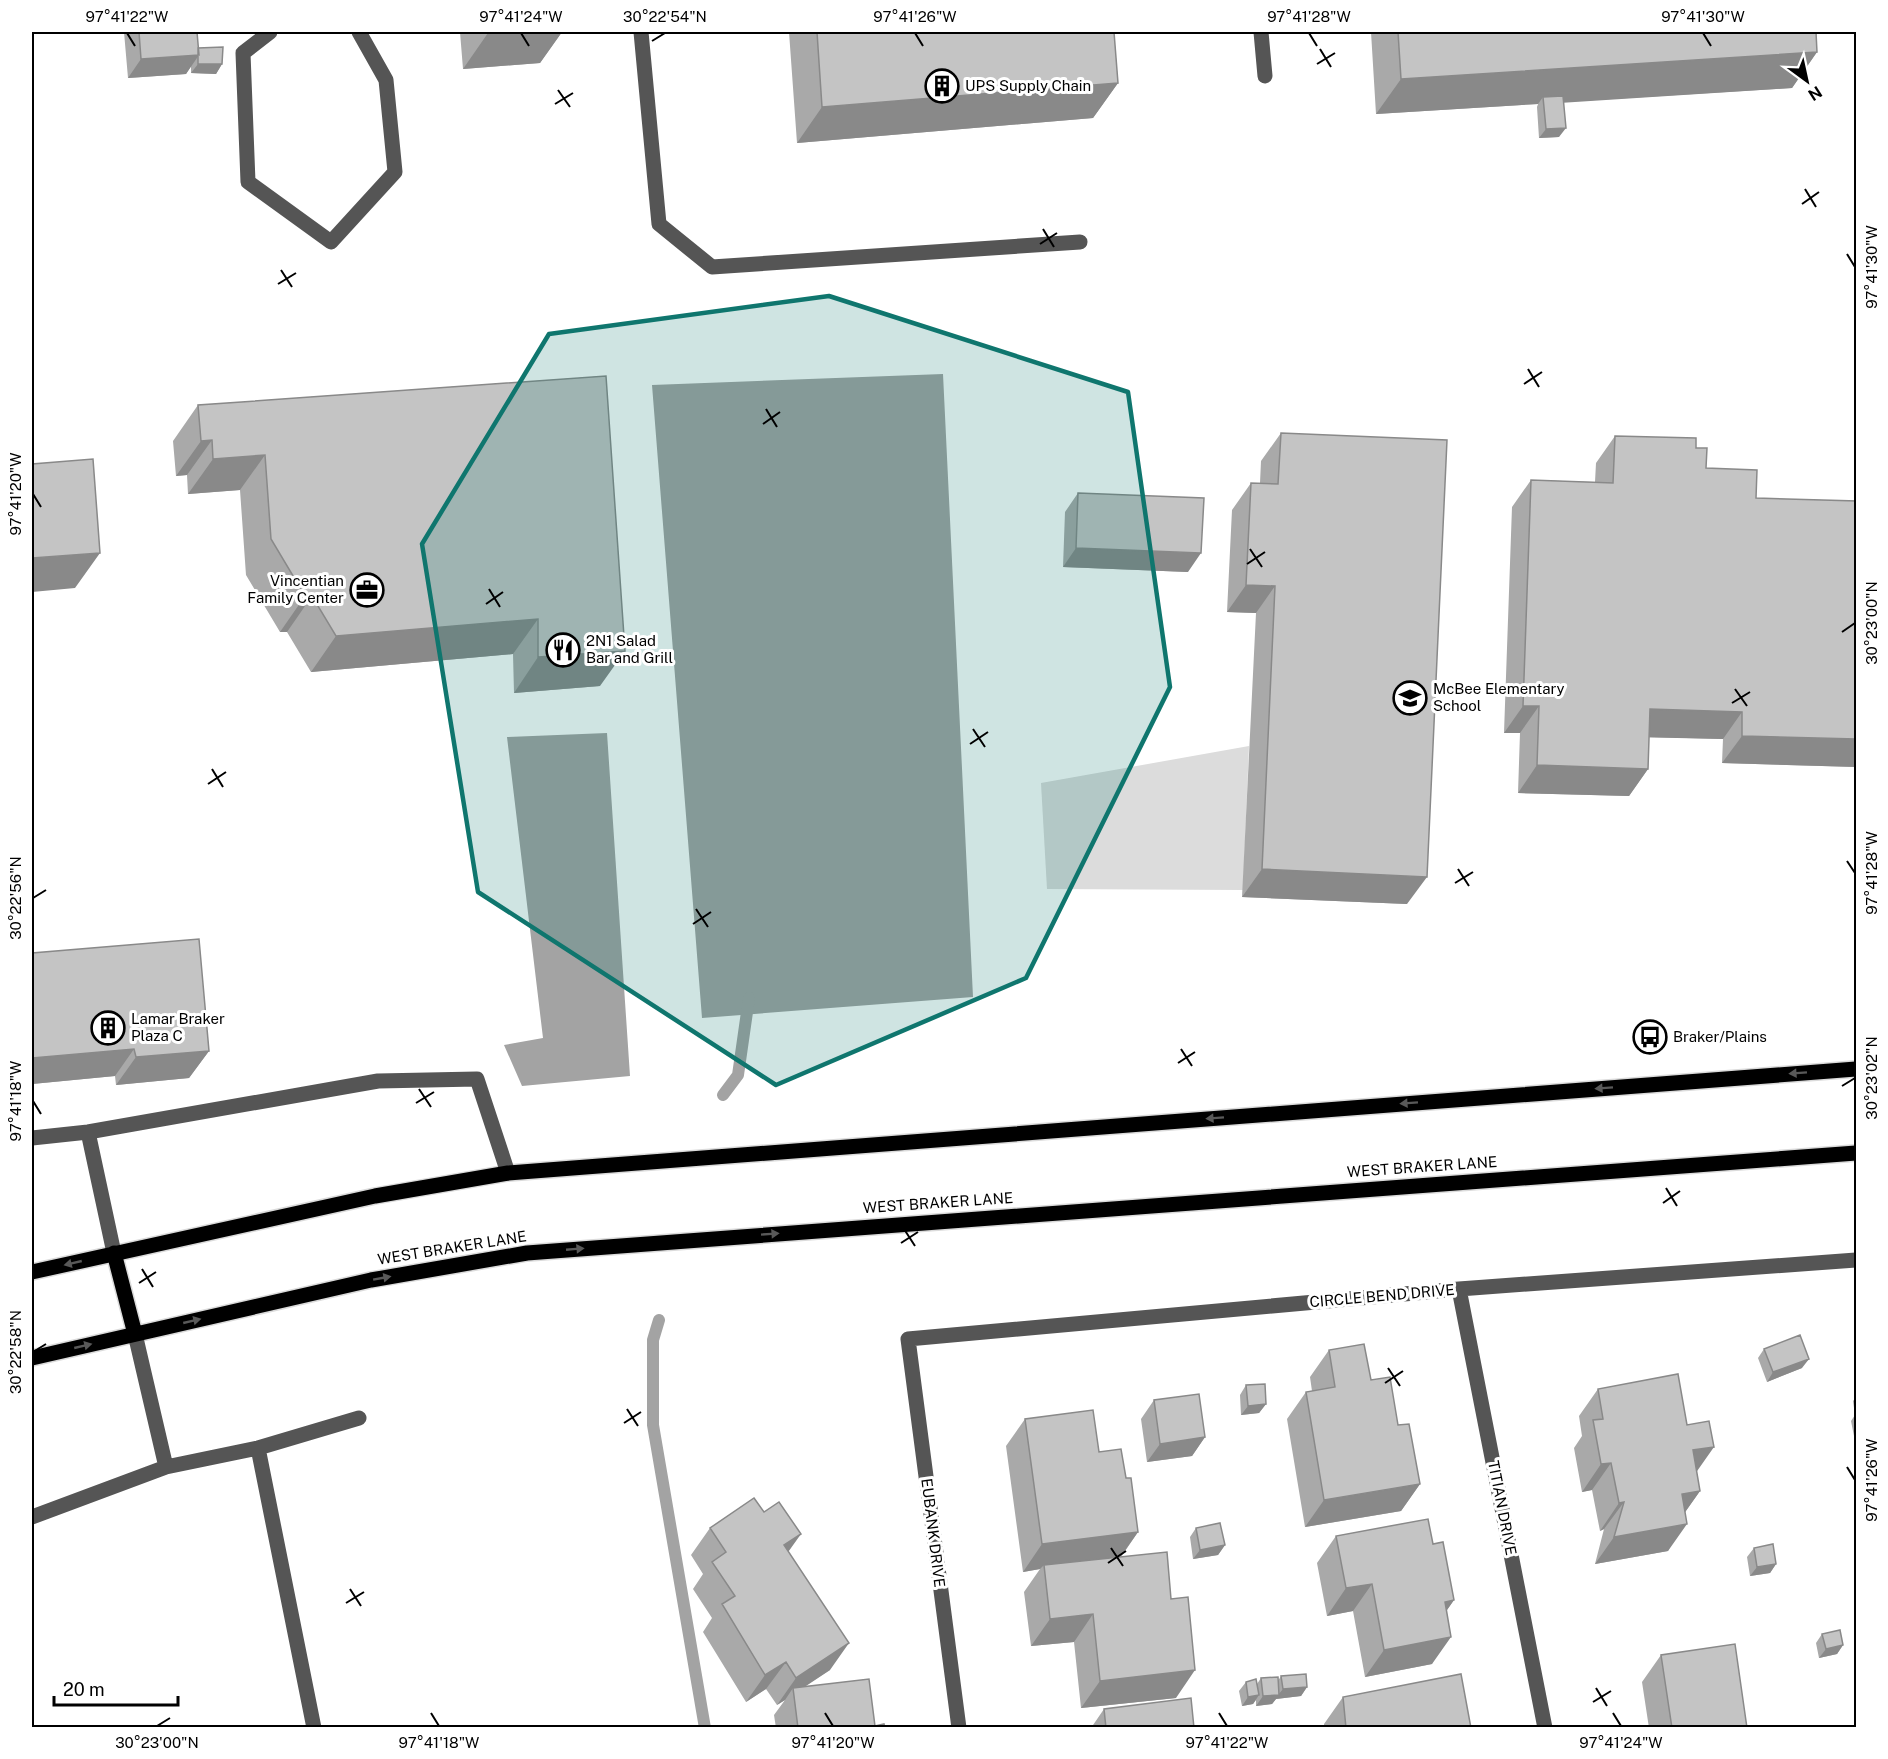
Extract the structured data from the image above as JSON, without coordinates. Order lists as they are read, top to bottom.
{
  "streets": {
    "main road": ["WEST BRAKER LANE"],
    "street": ["CIRCLE BEND DRIVE", "TITIAN DRIVE", "EUBANK DRIVE"]
  },
  "crossings": [
    ["CIRCLE BEND DRIVE", "TITIAN DRIVE"],
    ["CIRCLE BEND DRIVE", "EUBANK DRIVE"]
  ],
  "places": {
    "building": ["UPS Supply Chain", "Lamar Braker Plaza C"],
    "office": ["Vincentian Family Center"],
    "restaurant": ["2N1 Salad Bar and Grill"],
    "school or university": ["McBee Elementary School"],
    "bus stop": ["Braker/Plains"]
  },
  "scale_bar": "20 m",
  "north": "bottom right",
  "coordinates": [
    "97°41'22\"W",
    "97°41'24\"W",
    "30°22'54\"N",
    "97°41'26\"W",
    "97°41'28\"W",
    "97°41'30\"W",
    "97°41'20\"W",
    "30°23'00\"N",
    "30°22'56\"N",
    "30°23'02\"N",
    "97°41'18\"W",
    "30°22'58\"N"
  ]
}
